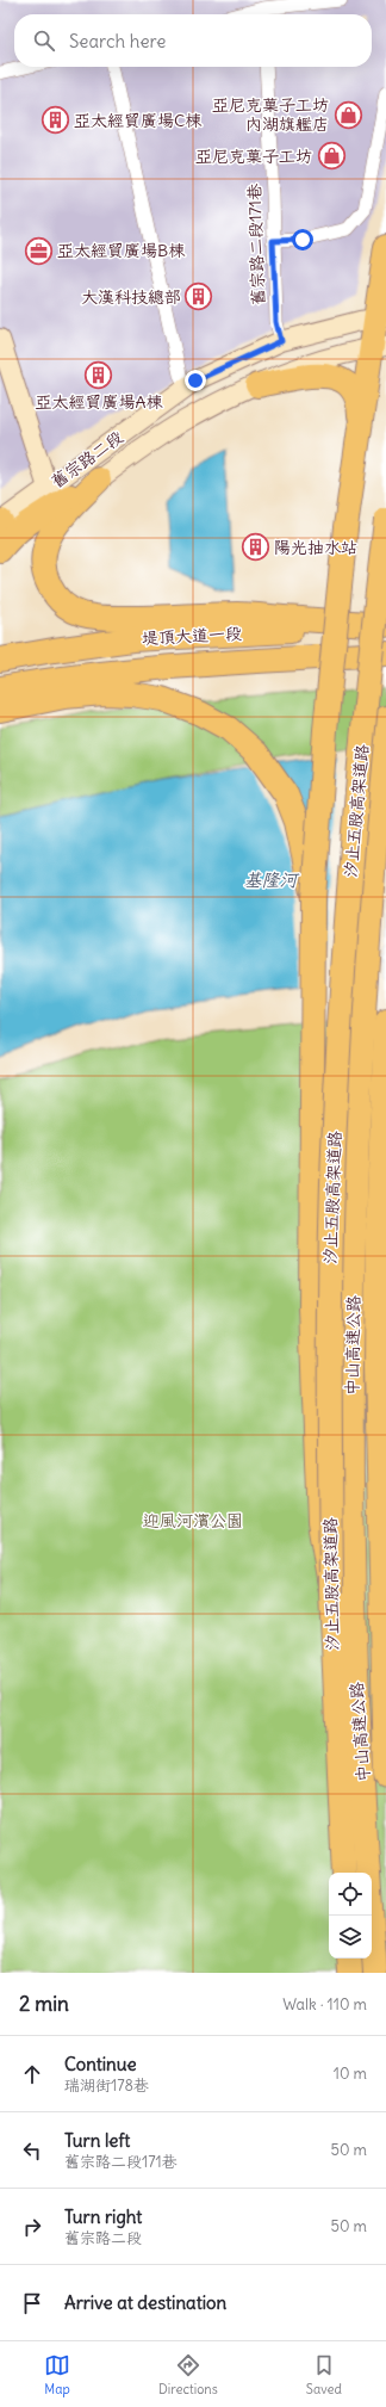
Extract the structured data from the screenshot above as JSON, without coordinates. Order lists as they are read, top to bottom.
{
  "streets": {
    "highway": ["堤頂大道一段", "汐止五股高架道路", "中山高速公路"],
    "main road": ["舊宗路二段"],
    "street": ["舊宗路二段171巷"]
  },
  "crossings": [
    ["舊宗路二段171巷", "舊宗路二段"]
  ],
  "water": ["基隆河"],
  "parks": ["迎風河濱公園"],
  "places": {
    "shop": ["亞尼克菓子工坊 內湖旗艦店", "亞尼克菓子工坊"],
    "building": [
      "亞太經貿廣場C棟",
      "大漢科技總部",
      "亞太經貿廣場A棟",
      "陽光抽水站"
    ],
    "office": ["亞太經貿廣場B棟"]
  },
  "page": {
    "search": "Search here",
    "heading": ["2 min", "Walk · 110 m"],
    "list": [
      ["Continue", "瑞湖街178巷", "10 m"],
      ["Turn left", "舊宗路二段171巷", "50 m"],
      ["Turn right", "舊宗路二段", "50 m"],
      "Arrive at destination"
    ],
    "nav": ["Map", "Directions", "Saved"]
  }
}
